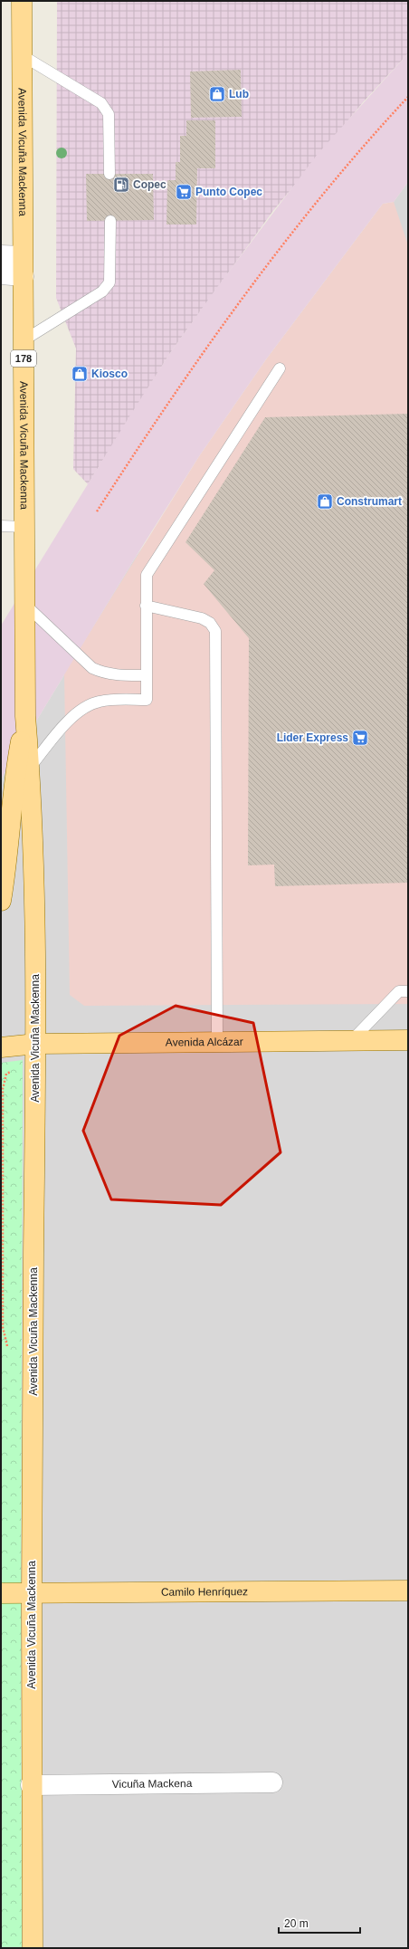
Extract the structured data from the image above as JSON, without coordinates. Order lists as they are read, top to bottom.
{
  "streets": {
    "main road": [
      "Avenida Vicuña Mackenna",
      "178",
      "Avenida Alcázar",
      "Camilo Henríquez"
    ],
    "street": ["Vicuña Mackena"]
  },
  "crossings": [
    ["Avenida Vicuña Mackenna", "Avenida Alcázar"],
    ["Avenida Vicuña Mackenna", "Camilo Henríquez"],
    ["Avenida Vicuña Mackenna", "Vicuña Mackena"]
  ],
  "places": {
    "shop": ["Lub", "Kiosco", "Construmart"],
    "fuel station": ["Copec"],
    "supermarket": ["Punto Copec", "Lider Express"]
  },
  "scale_bar": "20 m"
}
